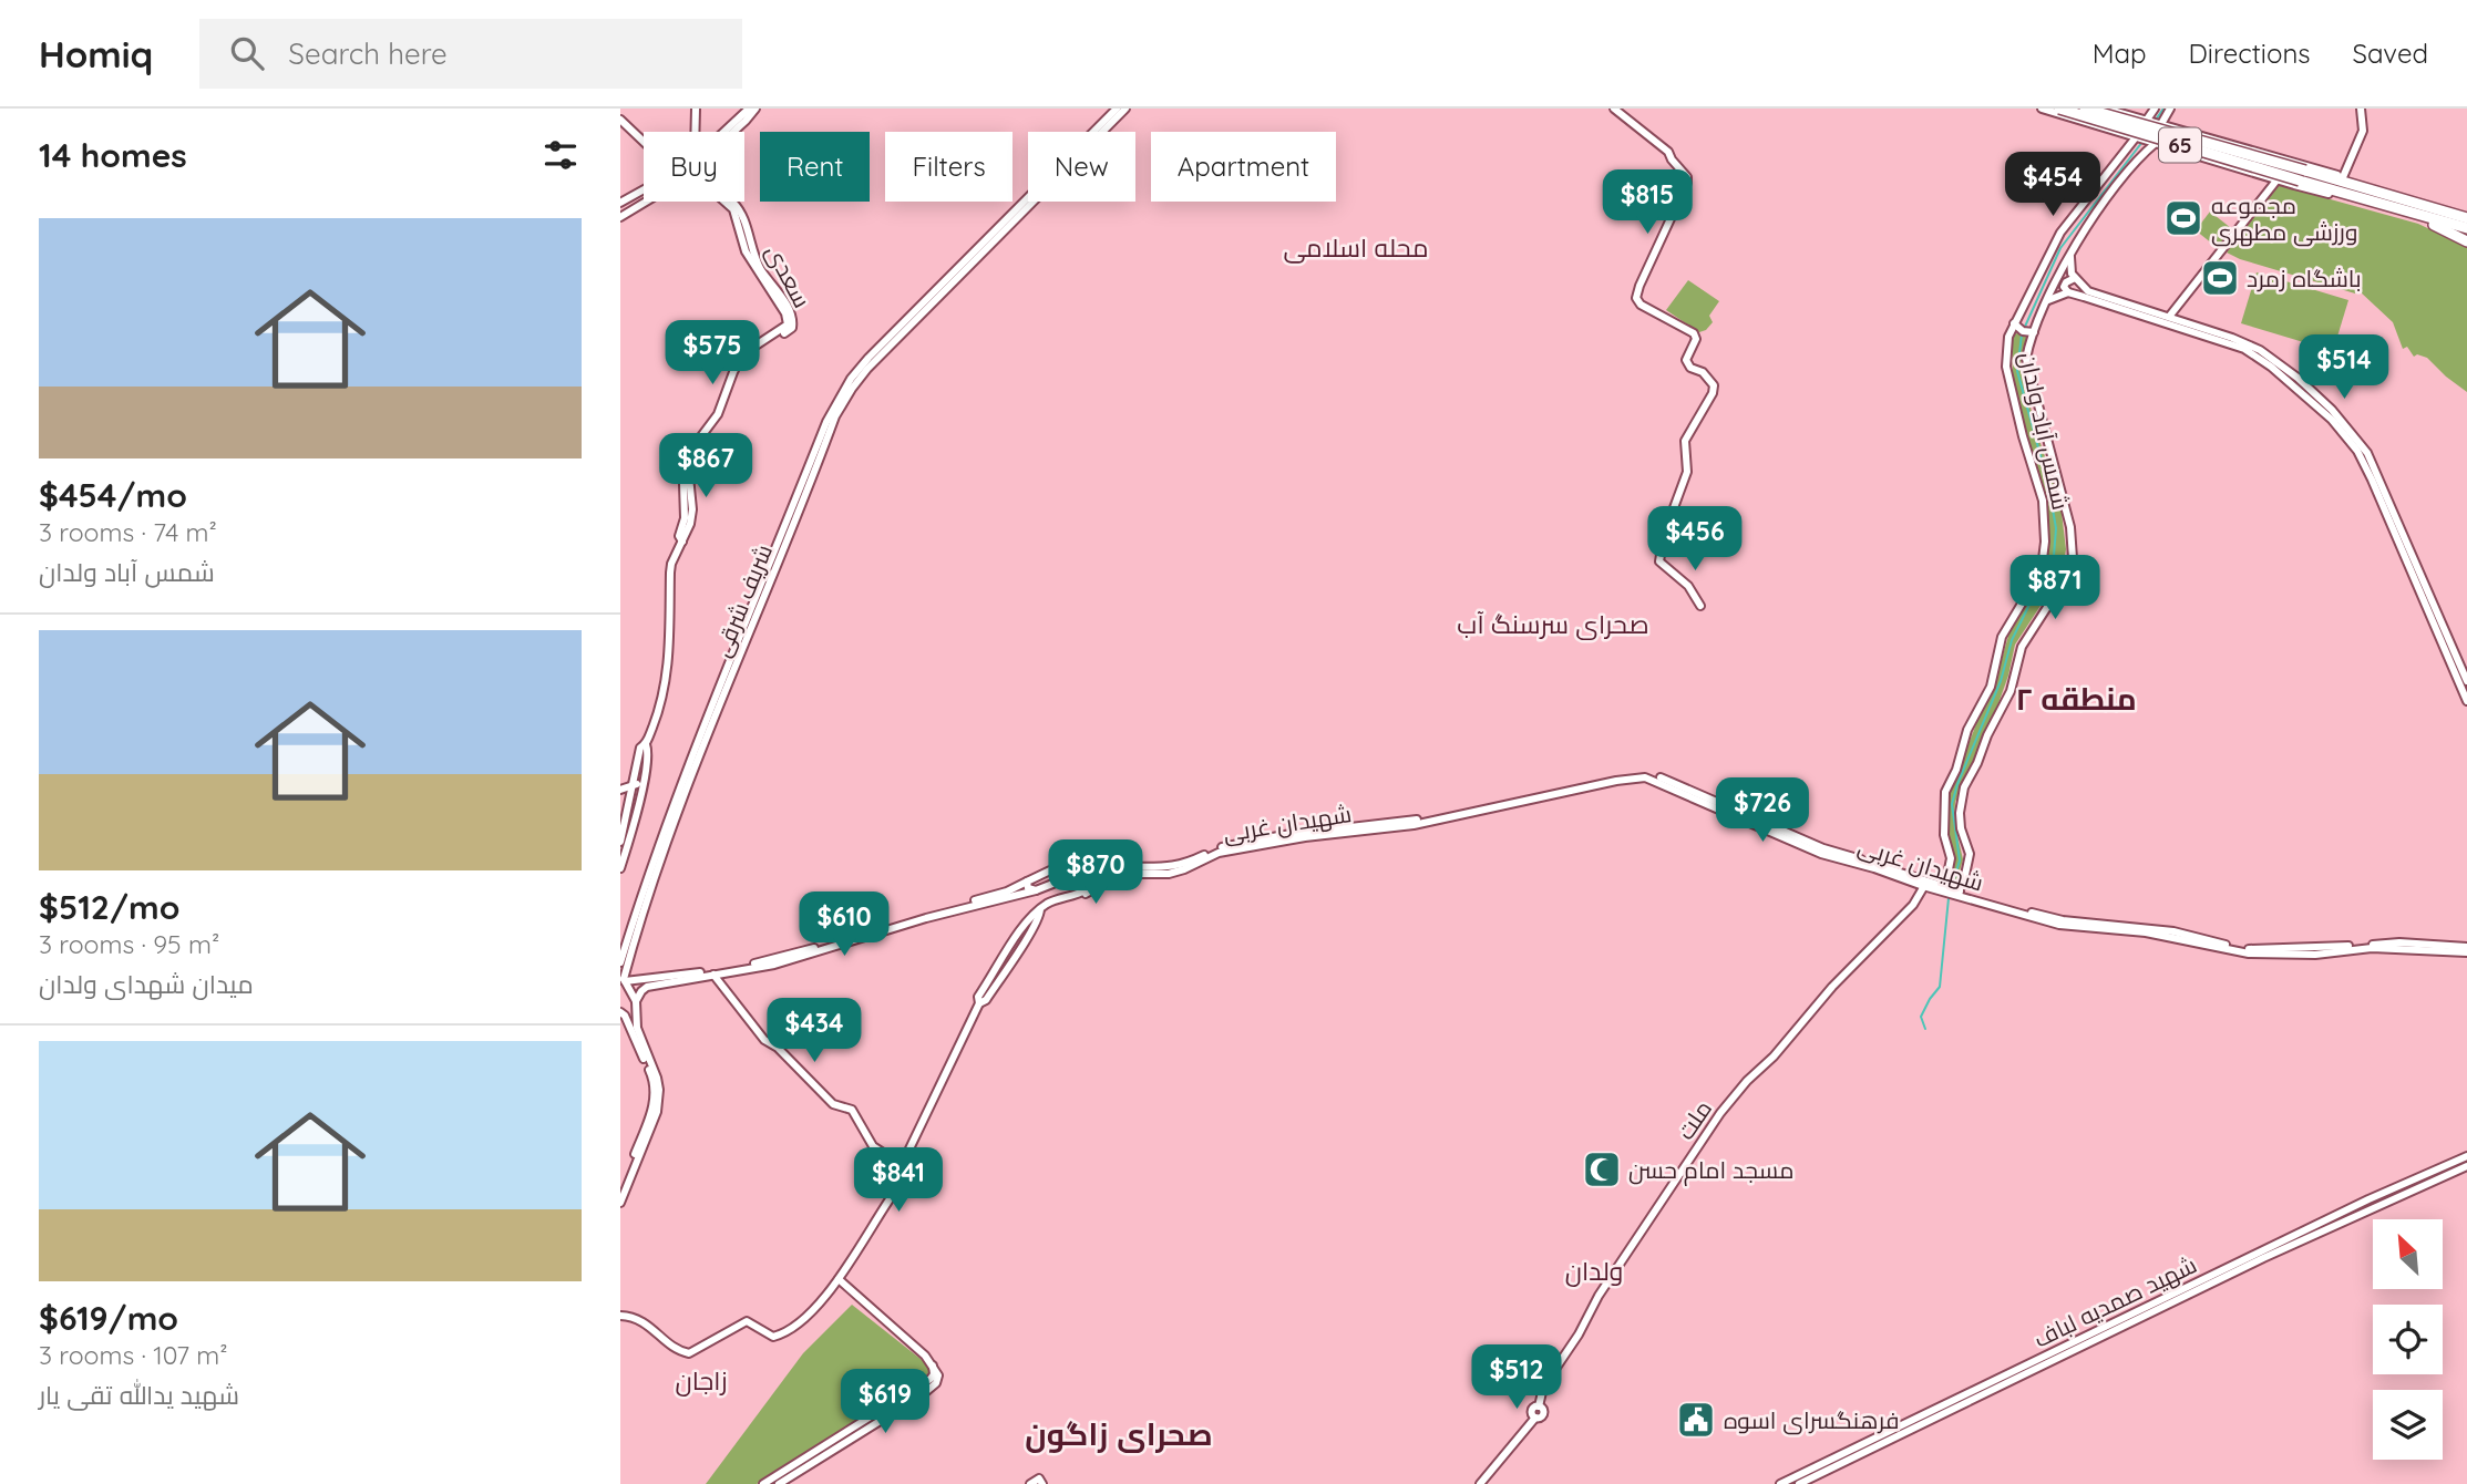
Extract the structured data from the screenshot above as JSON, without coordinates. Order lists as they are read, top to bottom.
{
  "streets": {
    "highway": ["65"],
    "main road": [
      "سعدی",
      "شمس آباد ولدان",
      "شریف شرقی",
      "شهیدان غربی",
      "ملت",
      "شهید صمدیه لباف"
    ]
  },
  "crossings": [
    ["شمس آباد ولدان", "شهیدان غربی"],
    ["شهیدان غربی", "ملت"]
  ],
  "districts": [
    "محله اسلامی",
    "صحرای سرسنگ آب",
    "منطقه ۲",
    "ولدان",
    "زاجان",
    "صحرای زاگون"
  ],
  "places": {
    "sports": ["مجموعه ورزشی مطهری", "باشگاه زمرد"],
    "mosque": ["مسجد امام حسن"],
    "public building": ["فرهنگسرای اسوه"]
  },
  "north": "top left",
  "page": {
    "header": "Homiq",
    "search": "Search here",
    "nav": ["Map", "Directions", "Saved"],
    "heading": "14 homes",
    "chip": [
      "Buy",
      "Rent",
      "Filters",
      "New",
      "Apartment"
    ],
    "price": [
      "$454",
      "$815",
      "$575",
      "$514",
      "$867",
      "$456",
      "$871",
      "$726",
      "$870",
      "$610",
      "$434",
      "$841",
      "$512",
      "$619"
    ],
    "list": [
      {
        "name": "$454/mo",
        "note": "3 rooms · 74 m² · شمس آباد ولدان"
      },
      {
        "name": "$512/mo",
        "note": "3 rooms · 95 m² · میدان شهدای ولدان"
      },
      {
        "name": "$619/mo",
        "note": "3 rooms · 107 m² · شهید یدالله تقی یار"
      }
    ]
  }
}
